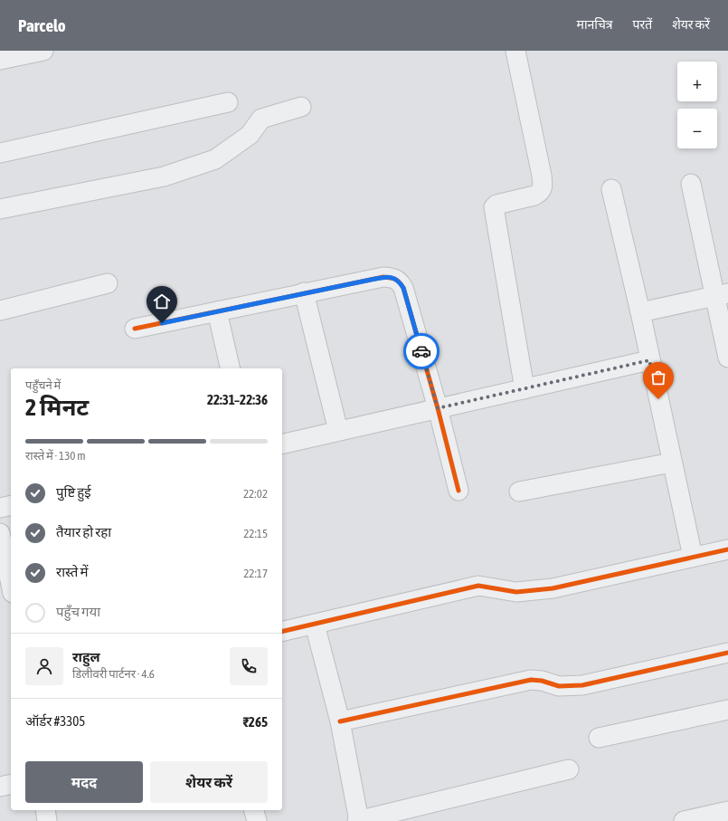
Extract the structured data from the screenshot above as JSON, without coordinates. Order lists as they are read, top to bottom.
{
  "page": {
    "header": "Parcelo",
    "nav": ["मानचित्र", "परतें", "शेयर करें"],
    "map_buttons": ["+", "−"],
    "heading": ["2 मिनट", "पहुँचने में", "22:31–22:36"],
    "panel": [
      "राहुल",
      "डिलीवरी पार्टनर · 4.6",
      "ऑर्डर #3305",
      "₹265"
    ],
    "bar": "रास्ते में · 130 m",
    "list": [
      ["पुष्टि हुई", "22:02"],
      ["तैयार हो रहा", "22:15"],
      ["रास्ते में", "22:17"],
      "पहुँच गया"
    ],
    "buttons": ["मदद", "शेयर करें"]
  }
}
